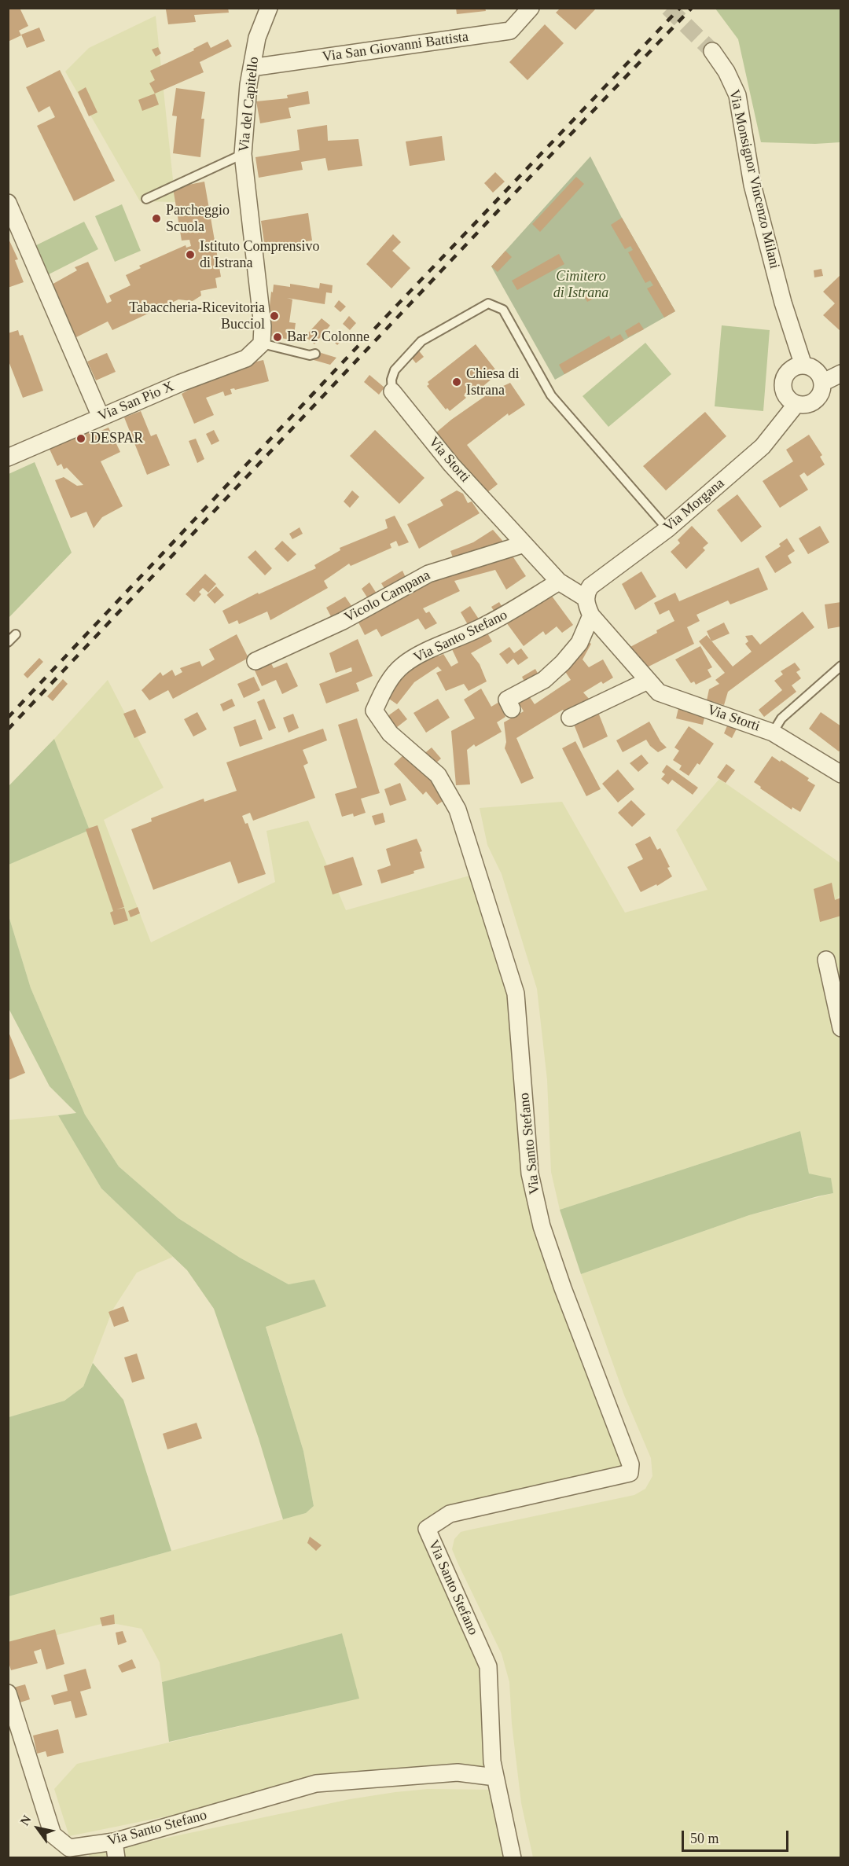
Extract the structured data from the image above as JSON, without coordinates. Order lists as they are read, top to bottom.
{
  "streets": {
    "street": [
      "Via San Giovanni Battista",
      "Via del Capitello",
      "Via Monsignor Vincenzo Milani",
      "Via San Pio X",
      "Via Storti",
      "Via Morgana",
      "Vicolo Campana",
      "Via Santo Stefano"
    ]
  },
  "crossings": [
    ["Via San Giovanni Battista", "Via del Capitello"],
    ["Via del Capitello", "Via San Pio X"],
    ["Via Monsignor Vincenzo Milani", "Via Morgana"],
    ["Via Storti", "Via Morgana"],
    ["Via Storti", "Vicolo Campana"],
    ["Via Storti", "Via Santo Stefano"]
  ],
  "parks": ["Cimitero di Istrana"],
  "places": [
    "Parcheggio Scuola",
    "Istituto Comprensivo di Istrana",
    "Tabaccheria-Ricevitoria Bucciol",
    "Bar 2 Colonne",
    "Chiesa di Istrana",
    "DESPAR"
  ],
  "scale_bar": "50 m",
  "north": "top left"
}
